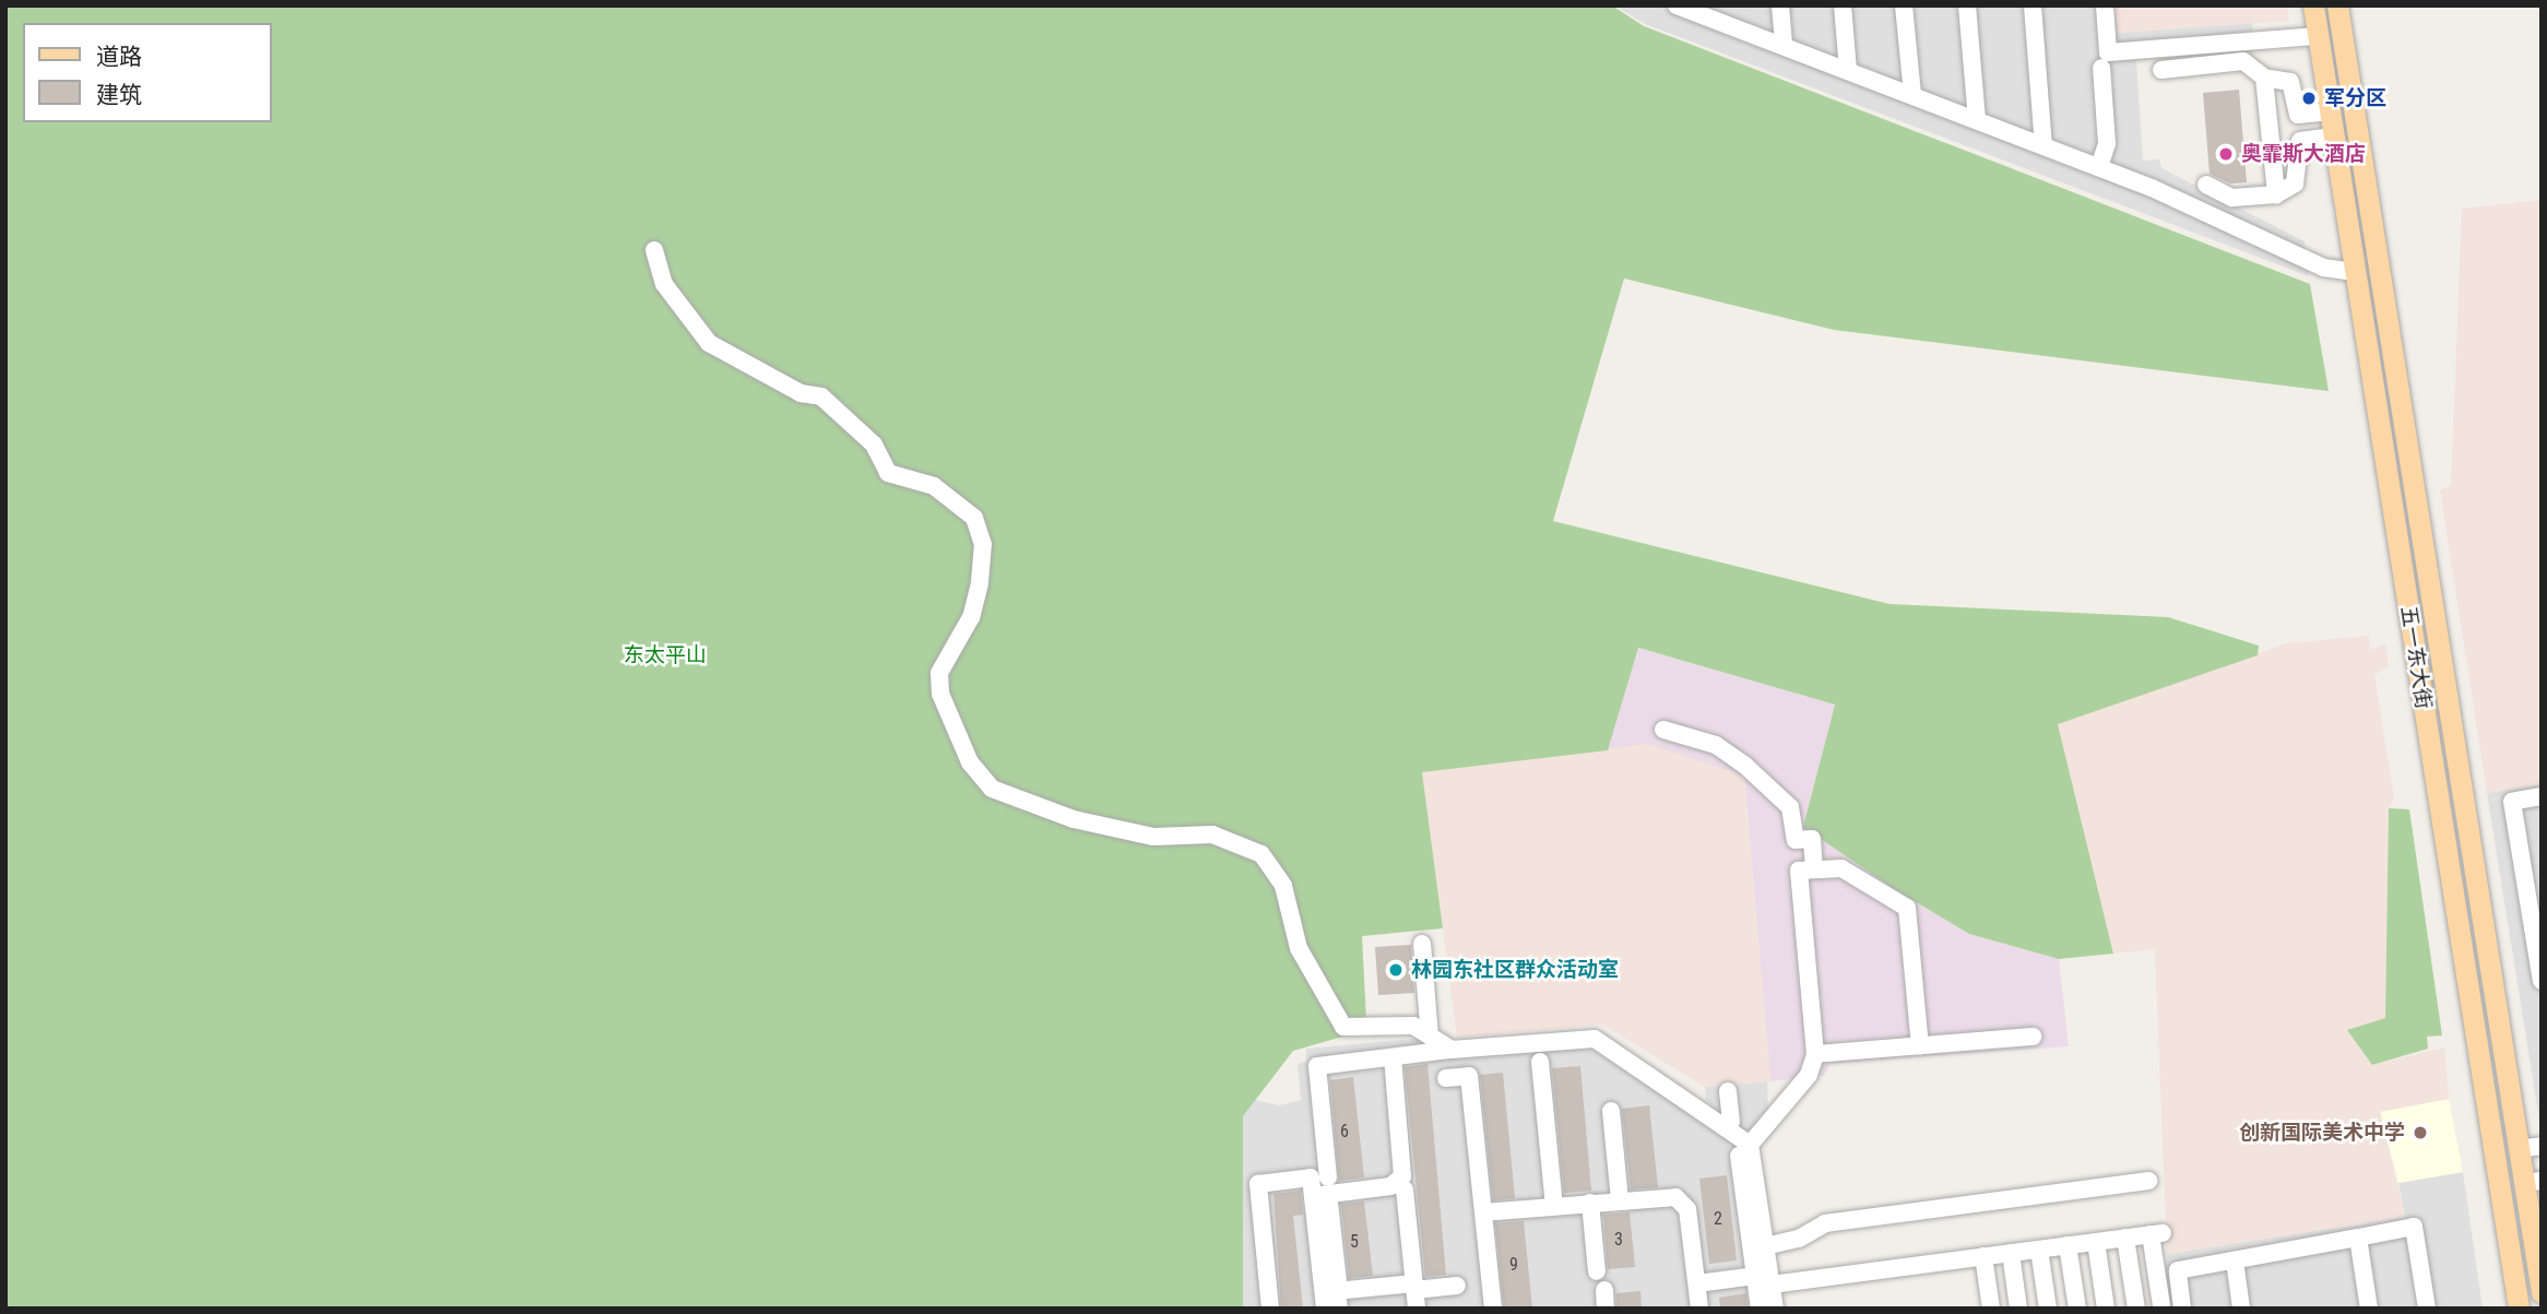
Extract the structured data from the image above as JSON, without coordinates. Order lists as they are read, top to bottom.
{
  "streets": {
    "main road": ["五一东大街"]
  },
  "parks": ["东太平山"],
  "places": [
    "军分区",
    "奥霏斯大酒店",
    "林园东社区群众活动室",
    "创新国际美术中学"
  ],
  "house_numbers": [
    "6",
    "2",
    "3",
    "5",
    "9"
  ],
  "legend": ["道路", "建筑"]
}
